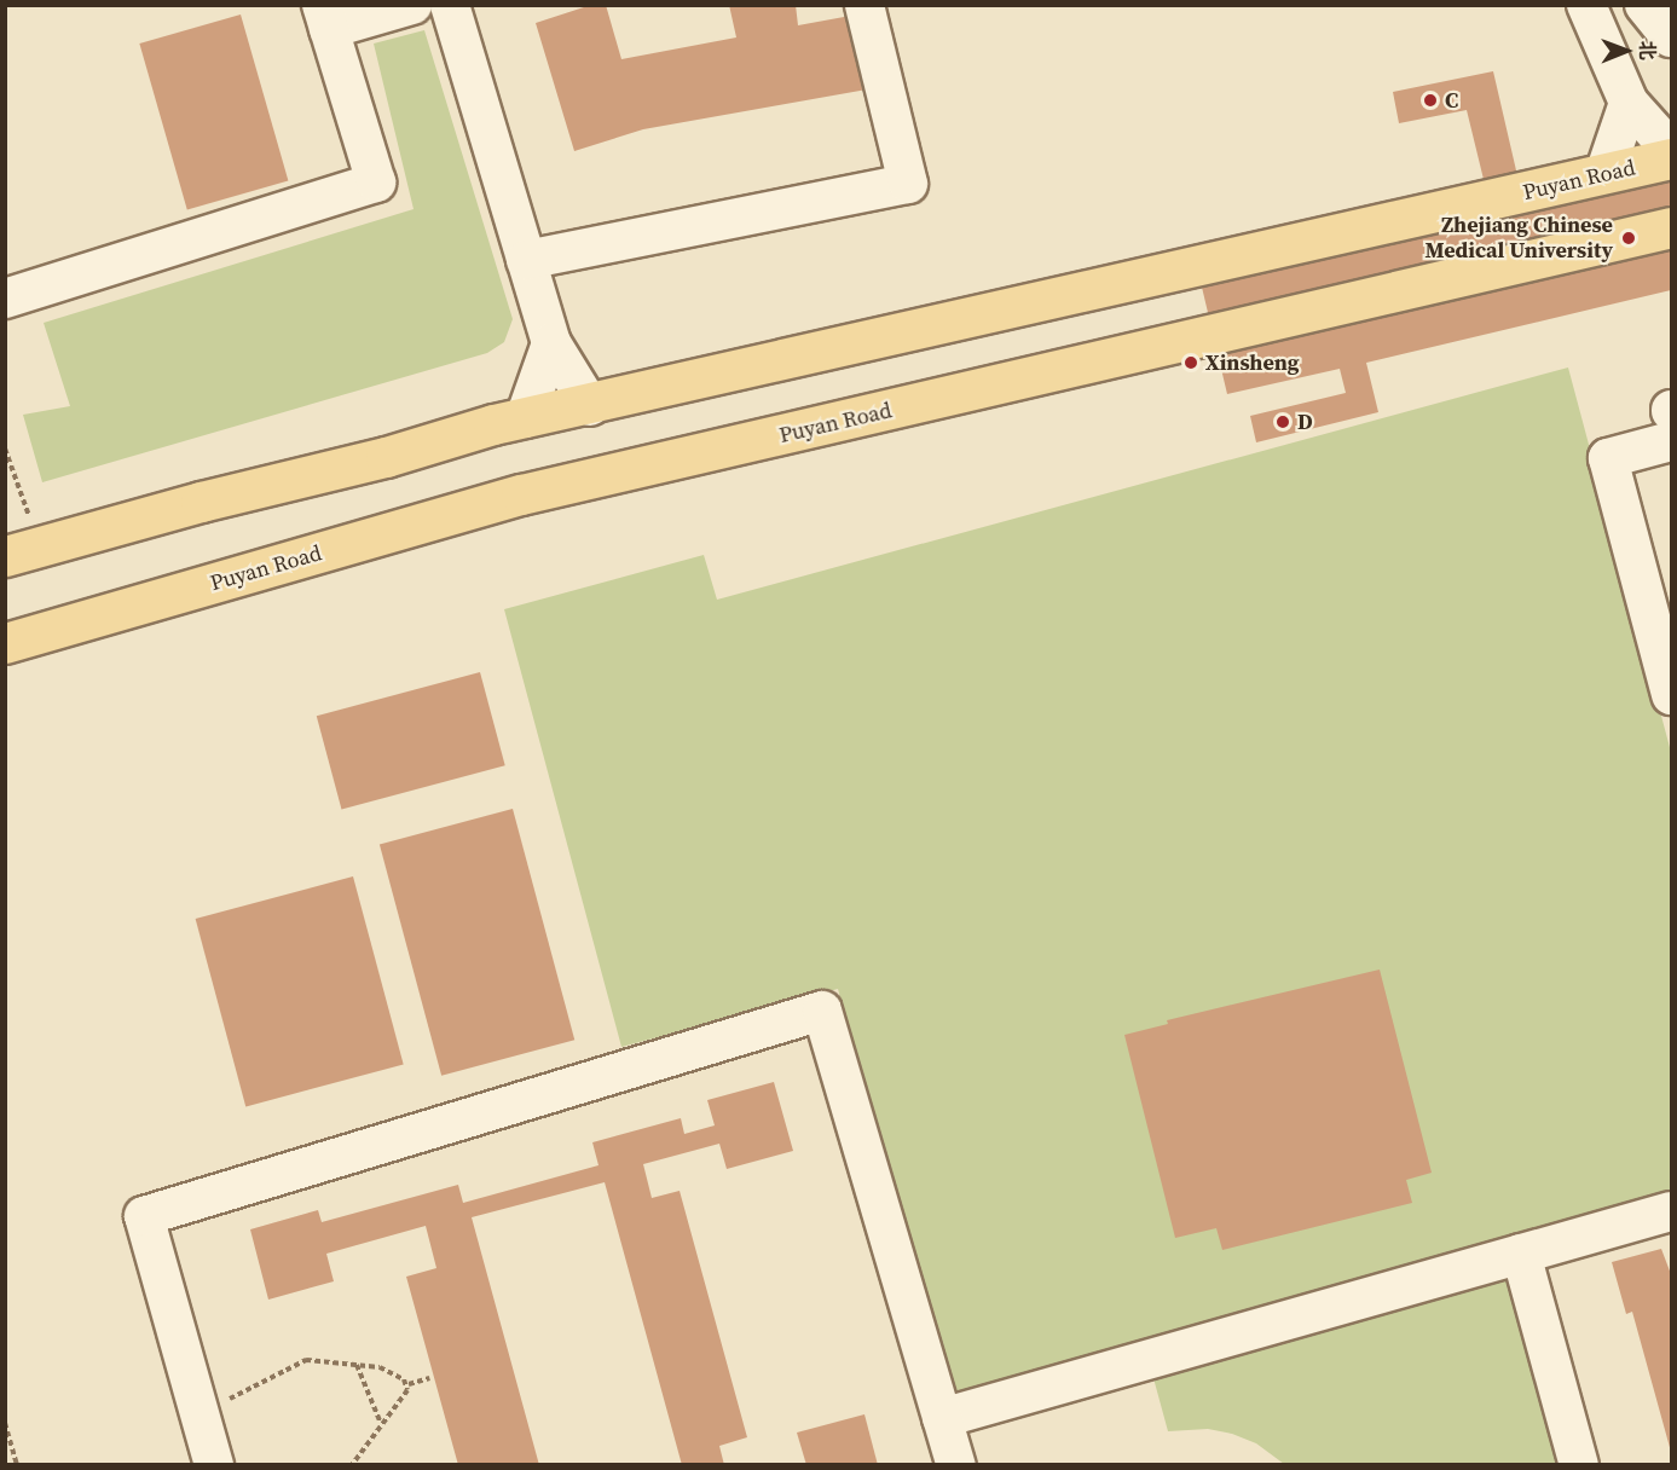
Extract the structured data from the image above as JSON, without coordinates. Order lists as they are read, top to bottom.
{
  "streets": {
    "main road": ["Puyan Road"]
  },
  "places": [
    "C",
    "Zhejiang Chinese Medical University",
    "Xinsheng",
    "D"
  ],
  "north": "right"
}
